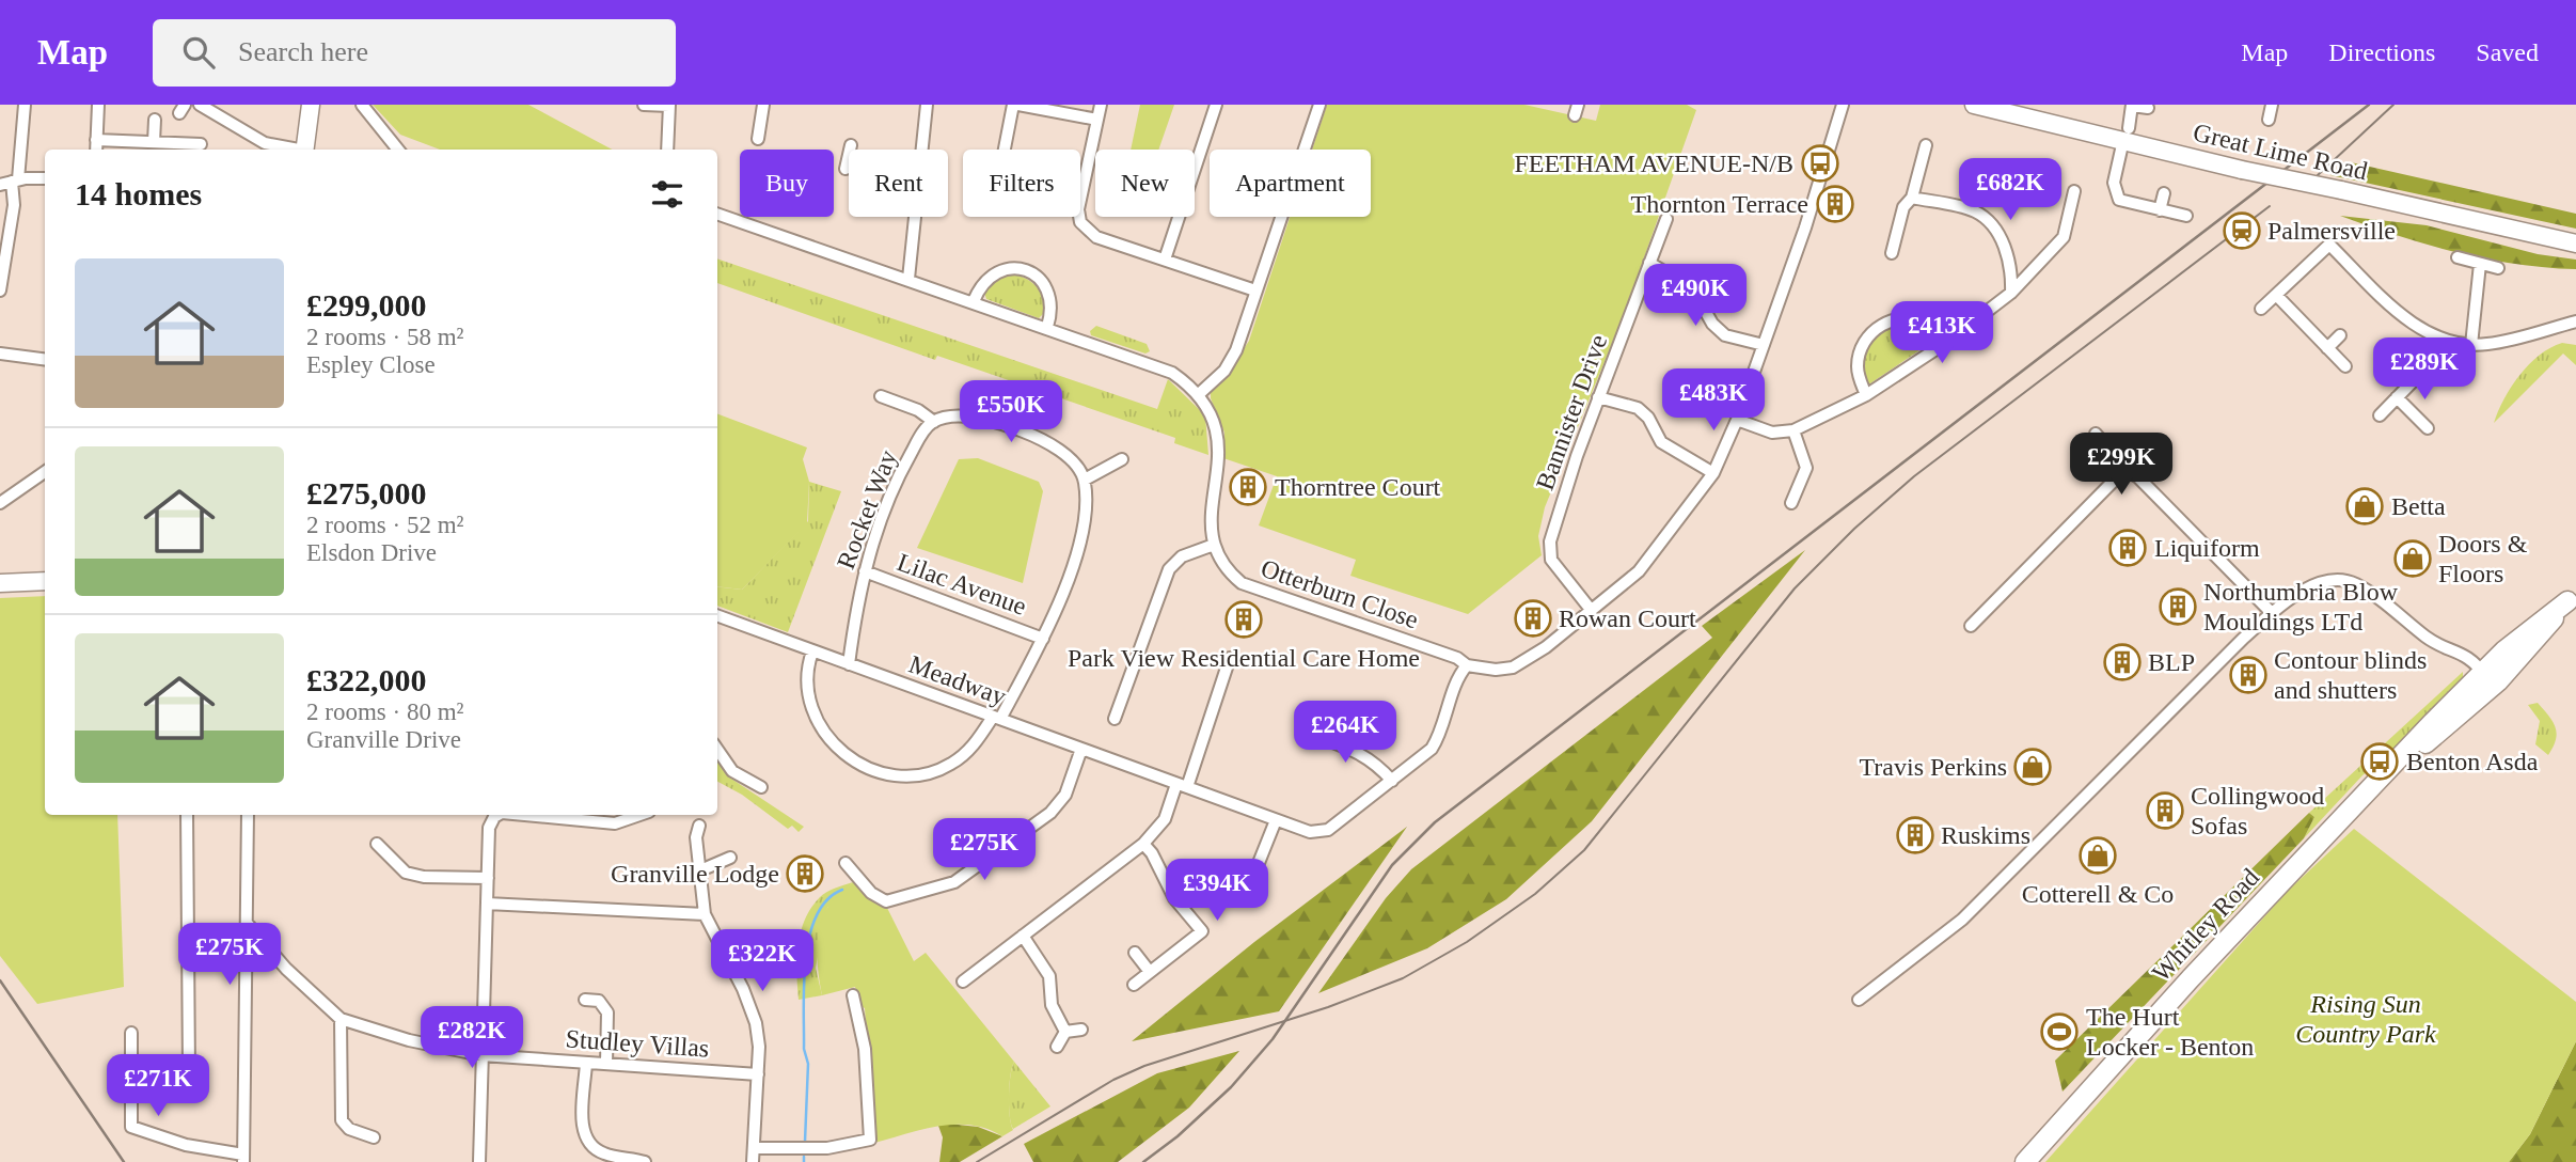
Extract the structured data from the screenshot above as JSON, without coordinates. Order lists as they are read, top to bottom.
{
  "streets": {
    "main road": ["Great Lime Road", "Whitley Road"],
    "street": [
      "Bannister Drive",
      "Rocket Way",
      "Lilac Avenue",
      "Otterburn Close",
      "Meadway",
      "Studley Villas"
    ]
  },
  "crossings": [
    ["Rocket Way", "Lilac Avenue"],
    ["Rocket Way", "Meadway"],
    ["Otterburn Close", "Meadway"]
  ],
  "parks": ["Rising Sun Country Park"],
  "places": {
    "bus stop": ["FEETHAM AVENUE-N/B", "Benton Asda"],
    "building": [
      "Thornton Terrace",
      "Thorntree Court",
      "Liquiform",
      "Northumbria Blow Mouldings LTd",
      "Rowan Court",
      "Park View Residential Care Home",
      "BLP",
      "Contour blinds and shutters",
      "Collingwood Sofas",
      "Ruskims",
      "Granville Lodge"
    ],
    "station": ["Palmersville"],
    "shop": [
      "Betta",
      "Doors & Floors",
      "Travis Perkins",
      "Cotterell & Co"
    ],
    "sports": ["The Hurt Locker - Benton"]
  },
  "page": {
    "header": "Map",
    "search": "Search here",
    "nav": ["Map", "Directions", "Saved"],
    "chip": [
      "Buy",
      "Rent",
      "Filters",
      "New",
      "Apartment"
    ],
    "heading": "14 homes",
    "price": [
      "£682K",
      "£490K",
      "£413K",
      "£289K",
      "£483K",
      "£550K",
      "£299K",
      "£264K",
      "£275K",
      "£394K",
      "£275K",
      "£322K",
      "£282K",
      "£271K"
    ],
    "list": [
      {
        "name": "£299,000",
        "note": "2 rooms · 58 m² · Espley Close"
      },
      {
        "name": "£275,000",
        "note": "2 rooms · 52 m² · Elsdon Drive"
      },
      {
        "name": "£322,000",
        "note": "2 rooms · 80 m² · Granville Drive"
      }
    ]
  }
}
